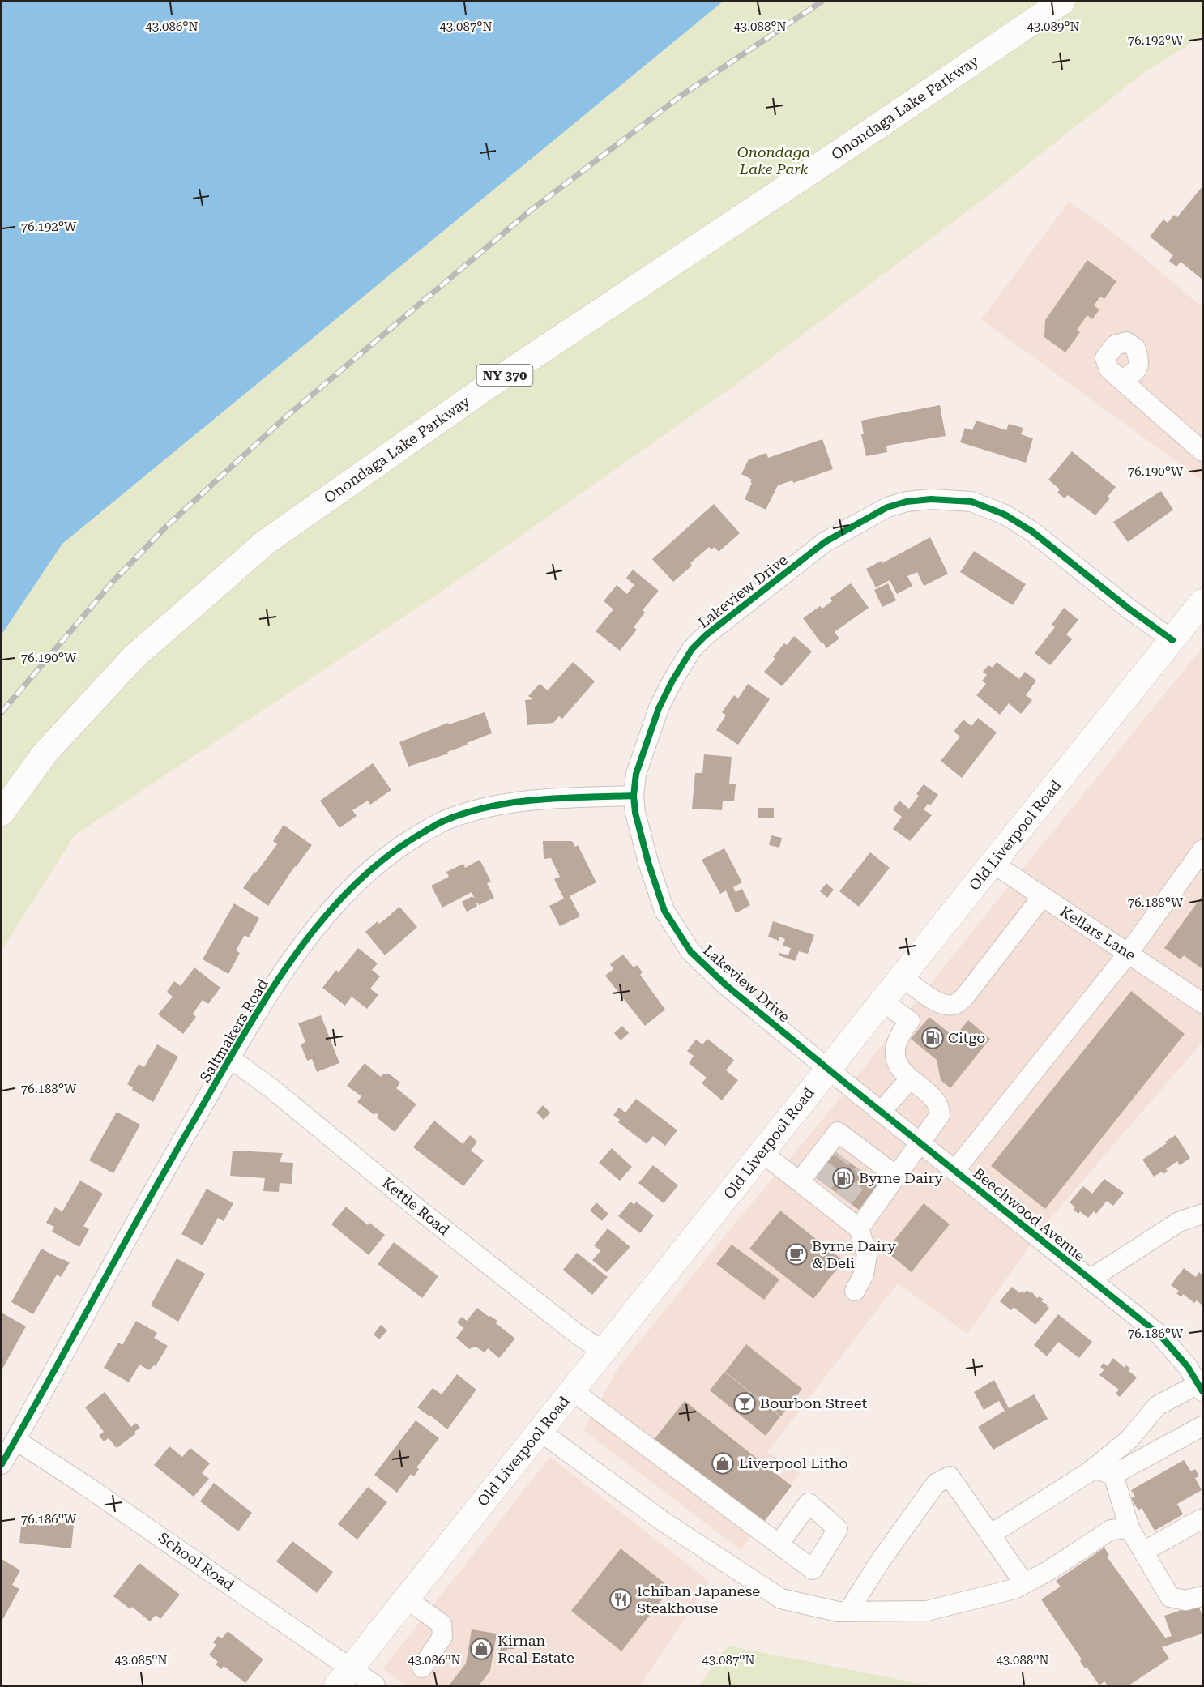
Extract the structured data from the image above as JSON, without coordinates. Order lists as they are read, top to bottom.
{
  "streets": {
    "main road": ["Onondaga Lake Parkway", "NY 370", "Old Liverpool Road"],
    "street": [
      "Lakeview Drive",
      "Kellars Lane",
      "Saltmakers Road",
      "Kettle Road",
      "Beechwood Avenue",
      "School Road"
    ]
  },
  "crossings": [
    ["Lakeview Drive", "Old Liverpool Road"],
    ["Lakeview Drive", "Saltmakers Road"],
    ["Lakeview Drive", "Beechwood Avenue"],
    ["Old Liverpool Road", "Kellars Lane"],
    ["Old Liverpool Road", "Kettle Road"],
    ["Old Liverpool Road", "Beechwood Avenue"],
    ["Old Liverpool Road", "School Road"],
    ["Saltmakers Road", "Kettle Road"],
    ["Saltmakers Road", "School Road"]
  ],
  "parks": ["Onondaga Lake Park"],
  "places": {
    "fuel station": ["Citgo", "Byrne Dairy"],
    "cafe": ["Byrne Dairy & Deli"],
    "bar": ["Bourbon Street"],
    "shop": ["Liverpool Litho", "Kirnan Real Estate"],
    "restaurant": ["Ichiban Japanese Steakhouse"]
  },
  "coordinates": [
    "43.086°N",
    "43.087°N",
    "43.088°N",
    "43.089°N",
    "76.192°W",
    "76.190°W",
    "76.188°W",
    "76.186°W",
    "43.085°N"
  ]
}
